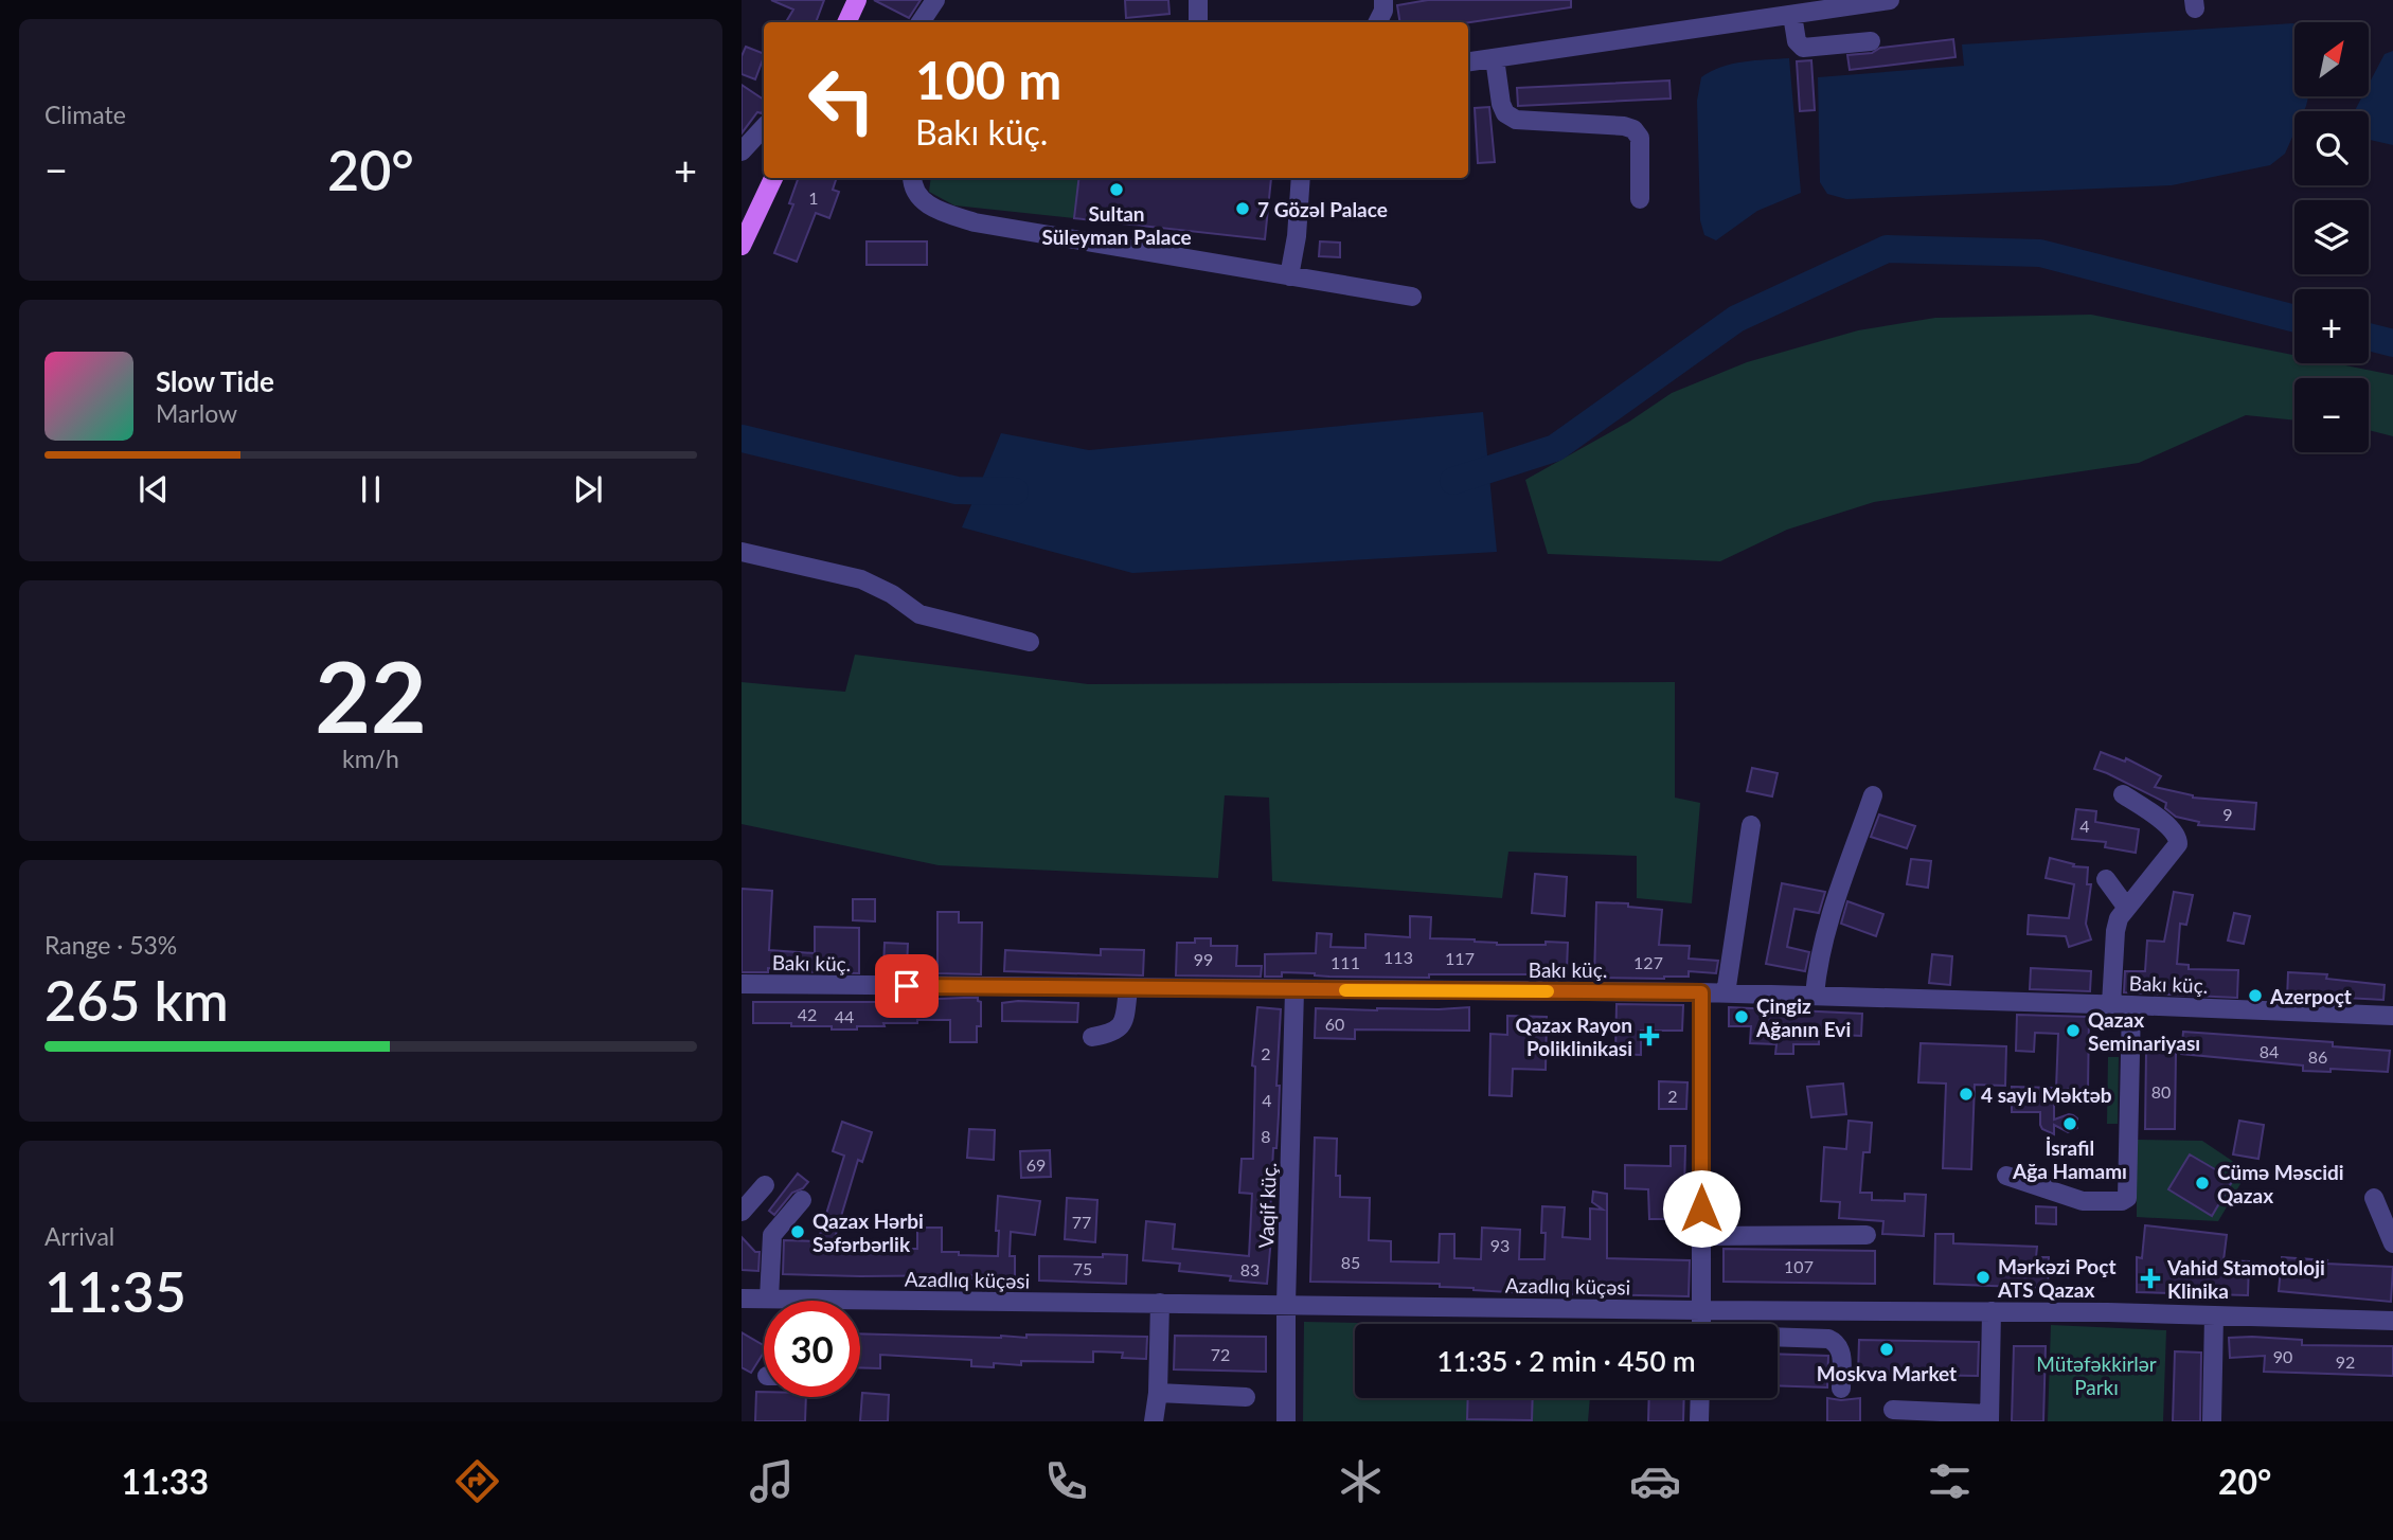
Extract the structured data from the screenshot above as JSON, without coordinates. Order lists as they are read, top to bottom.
{
  "streets": {
    "street": ["Bakı küç.", "Vaqif küç.", "Azadlıq küçəsi"]
  },
  "crossings": [
    ["Bakı küç.", "Vaqif küç."],
    ["Vaqif küç.", "Azadlıq küçəsi"]
  ],
  "parks": ["Mütəfəkkirlər Parkı"],
  "places": {
    "other": [
      "Sultan Süleyman Palace",
      "7 Gözəl Palace",
      "Azerpoçt",
      "Çingiz Ağanın Evi",
      "Qazax Seminariyası",
      "4 saylı Məktəb",
      "İsrafil Ağa Hamamı",
      "Cümə Məscidi Qazax",
      "Qazax Hərbi Səfərbərlik",
      "Mərkəzi Poçt ATS Qazax",
      "Moskva Market"
    ],
    "health": ["Qazax Rayon Poliklinikasi", "Vahid Stamotoloji Klinika"]
  },
  "house_numbers": [
    "1",
    "9",
    "4",
    "113",
    "117",
    "99",
    "111",
    "127",
    "42",
    "44",
    "60",
    "84",
    "2",
    "86",
    "80",
    "2",
    "4",
    "8",
    "69",
    "77",
    "93",
    "85",
    "107",
    "75",
    "83",
    "72",
    "90",
    "92"
  ],
  "north": "top right",
  "page": {
    "tile": [
      "Climate",
      ["22", "km/h"],
      ["Range · 53%", "265 km"],
      ["Arrival", "11:35"]
    ],
    "map_buttons": ["+", "−"],
    "turn": ["100 m", "Bakı küç."],
    "heat": ["−", "20°", "+"],
    "song": ["Slow Tide", "Marlow"],
    "limit": "30",
    "trip": "11:35 · 2 min · 450 m",
    "tabs": ["11:33", "20°"]
  }
}
